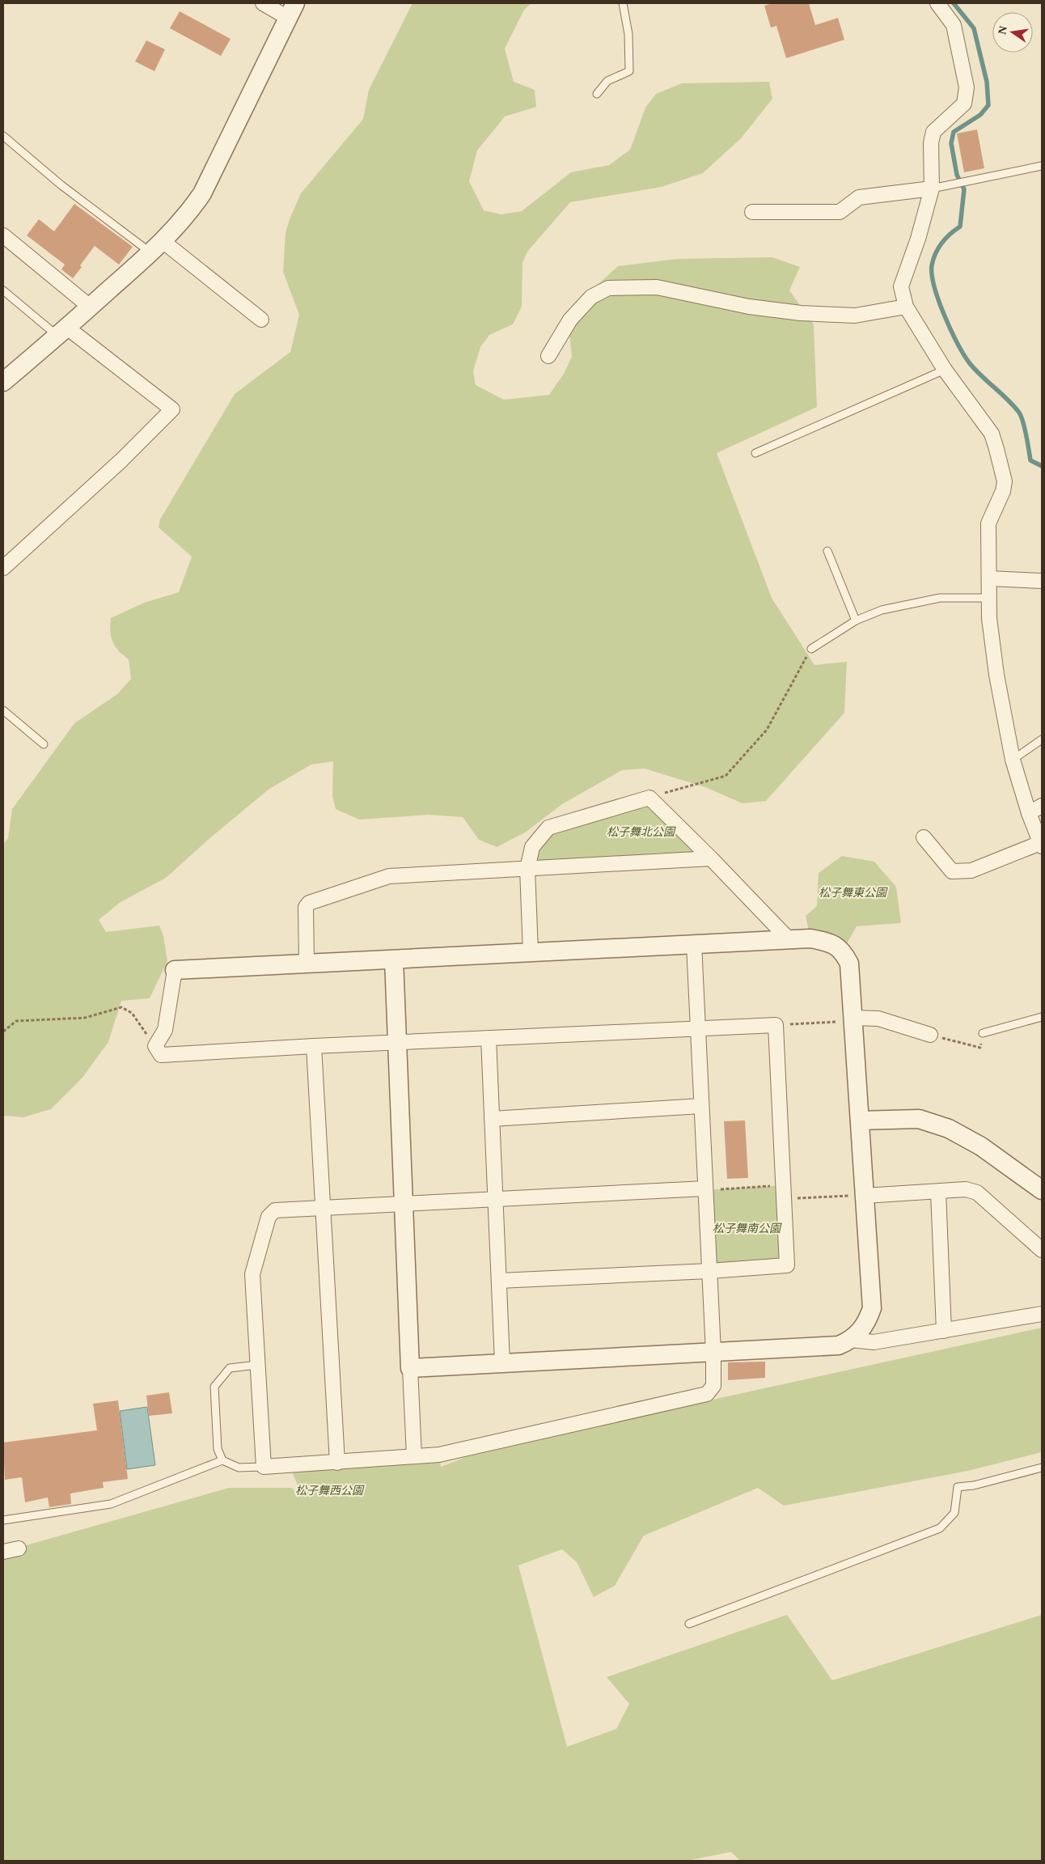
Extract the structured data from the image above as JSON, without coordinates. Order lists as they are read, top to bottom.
{
  "parks": [
    "松子舞北公園",
    "松子舞東公園",
    "松子舞南公園",
    "松子舞西公園"
  ],
  "north": "left"
}
